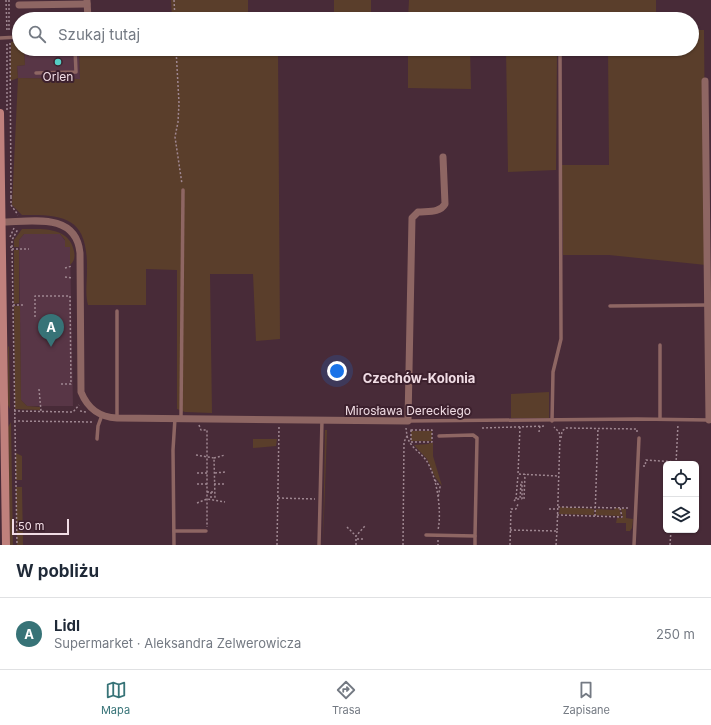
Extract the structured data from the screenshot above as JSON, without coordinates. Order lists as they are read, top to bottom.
{
  "streets": {
    "street": ["Mirosława Dereckiego"]
  },
  "districts": ["Czechów-Kolonia"],
  "places": ["Orlen"],
  "scale_bar": "50 m",
  "page": {
    "search": "Szukaj tutaj",
    "pins": "A",
    "scale": "50 m",
    "heading": "W pobliżu",
    "list": [
      {
        "mark": "A",
        "name": "Lidl",
        "note": "Supermarket · Aleksandra Zelwerowicza",
        "value": "250 m"
      }
    ],
    "nav": ["Mapa", "Trasa", "Zapisane"]
  }
}
